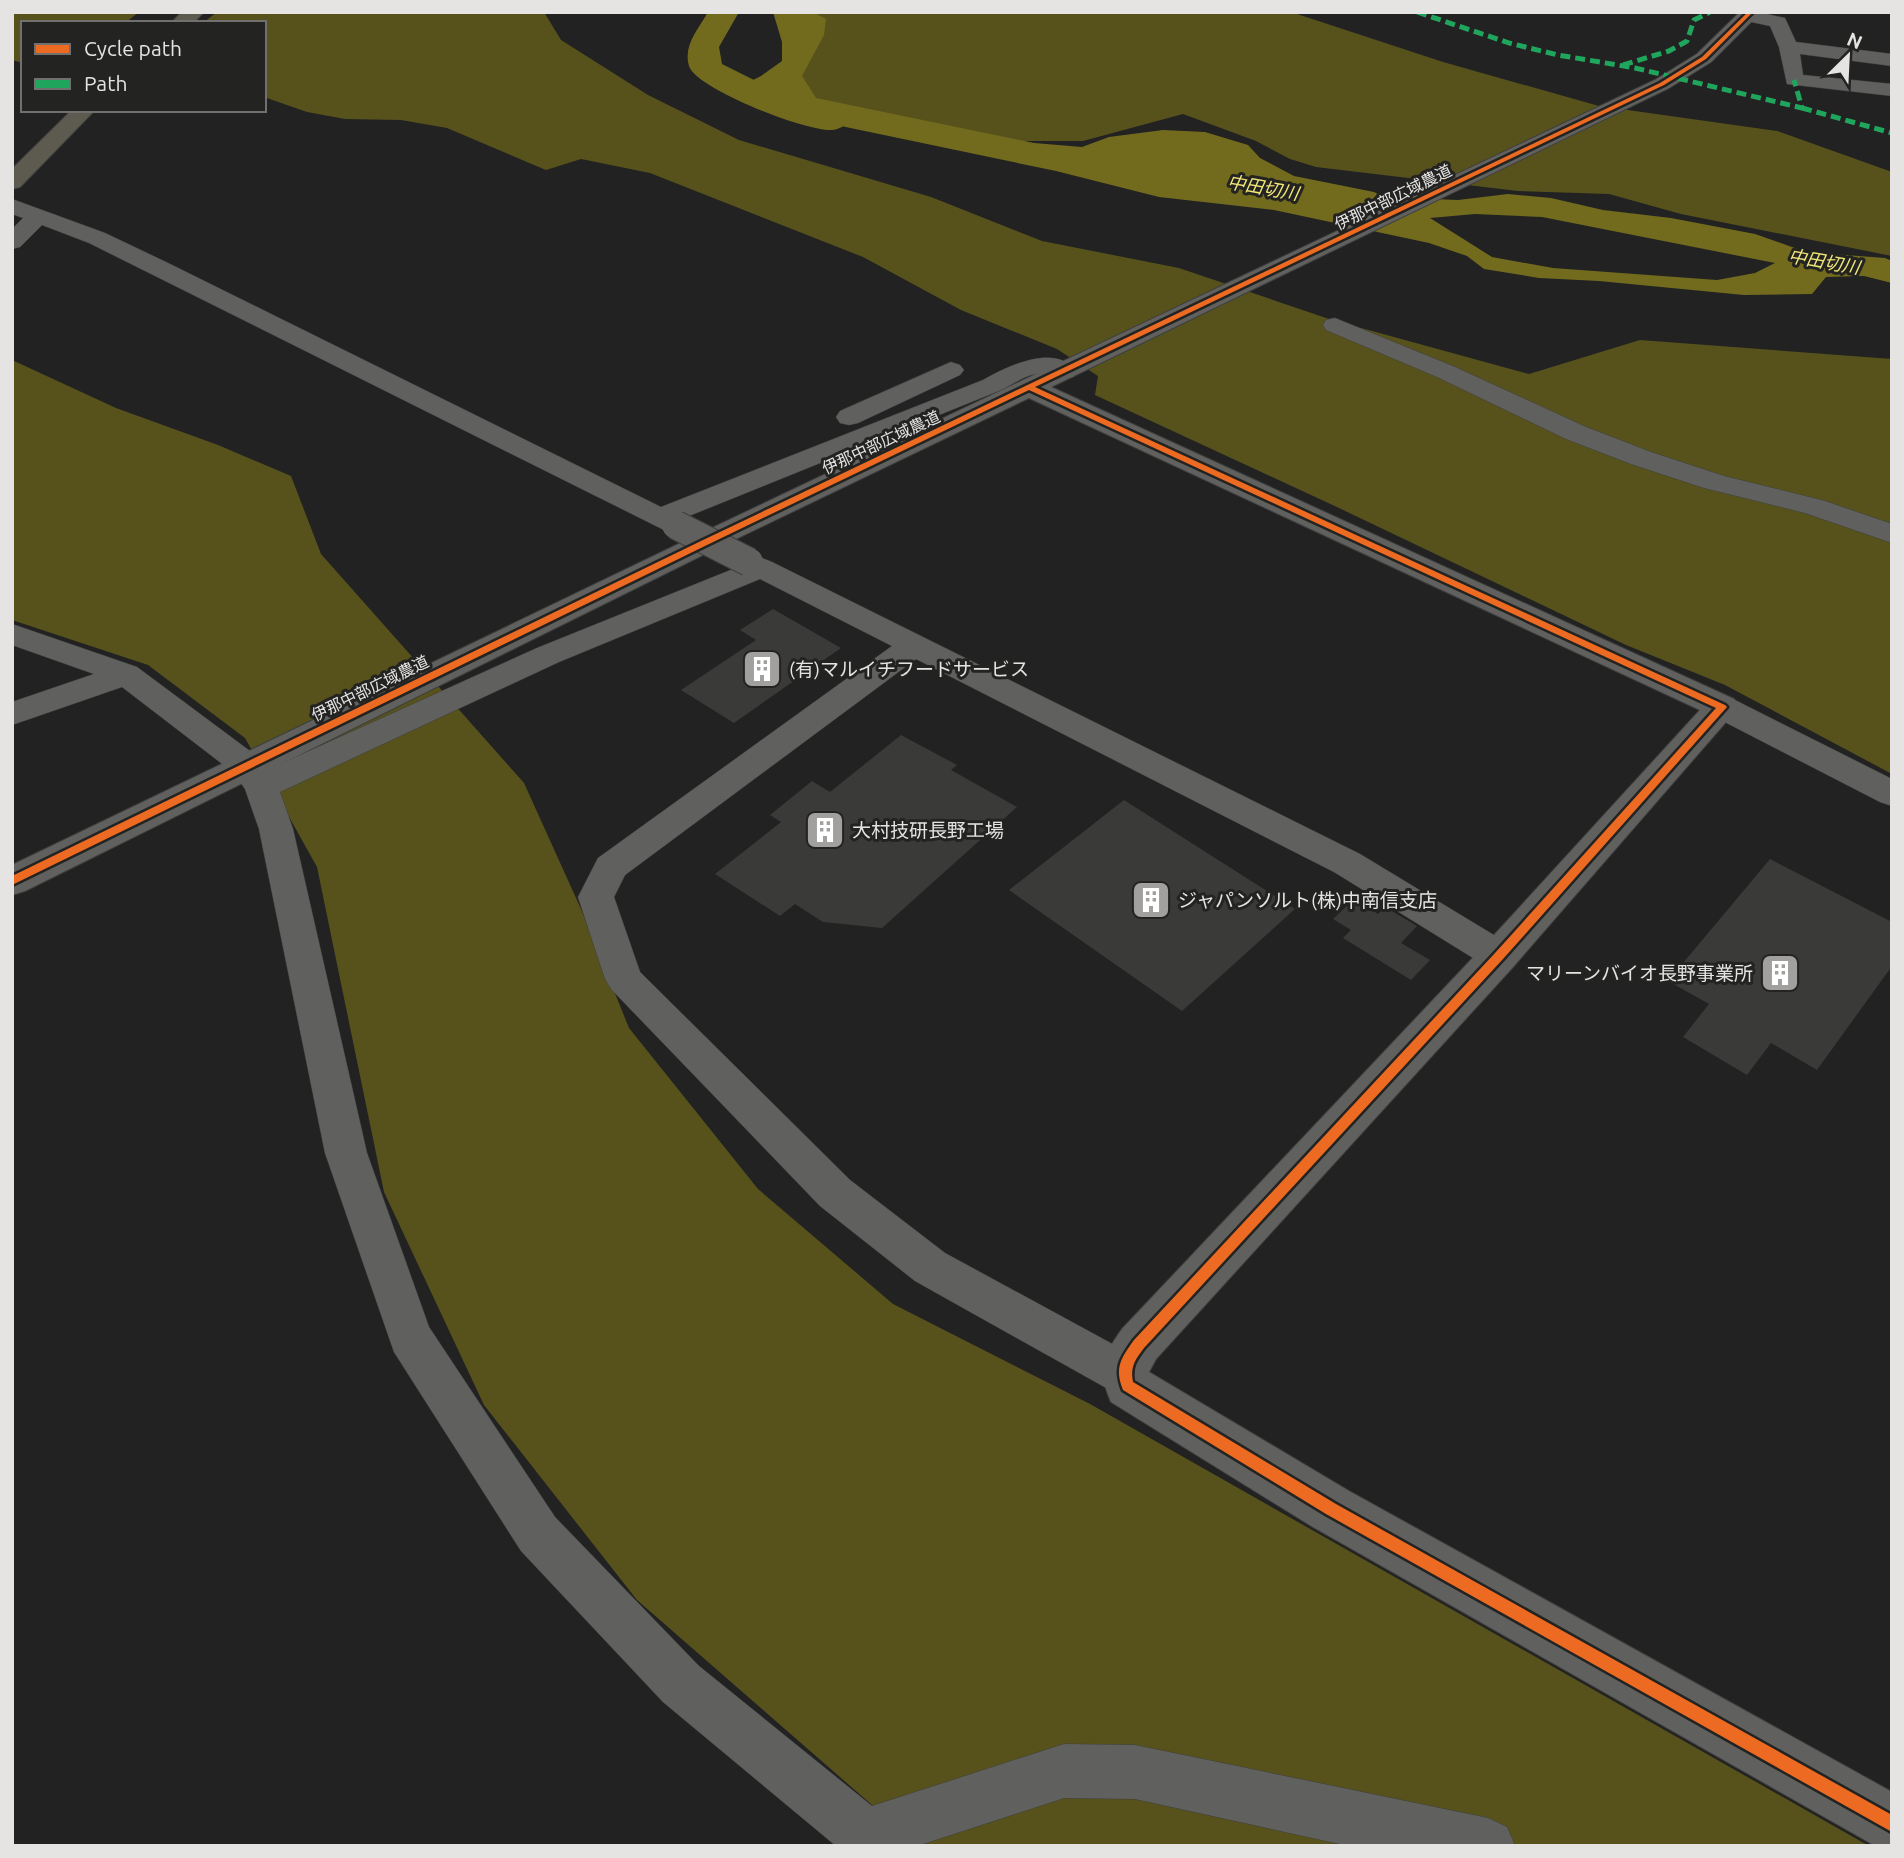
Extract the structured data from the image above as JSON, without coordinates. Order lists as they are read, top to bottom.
{
  "streets": {
    "street": ["伊那中部広域農道"]
  },
  "water": ["中田切川"],
  "places": {
    "building": [
      "(有)マルイチフードサービス",
      "大村技研長野工場",
      "ジャパンソルト(株)中南信支店",
      "マリーンバイオ長野事業所"
    ]
  },
  "legend": ["Cycle path", "Path"],
  "north": "top right"
}
